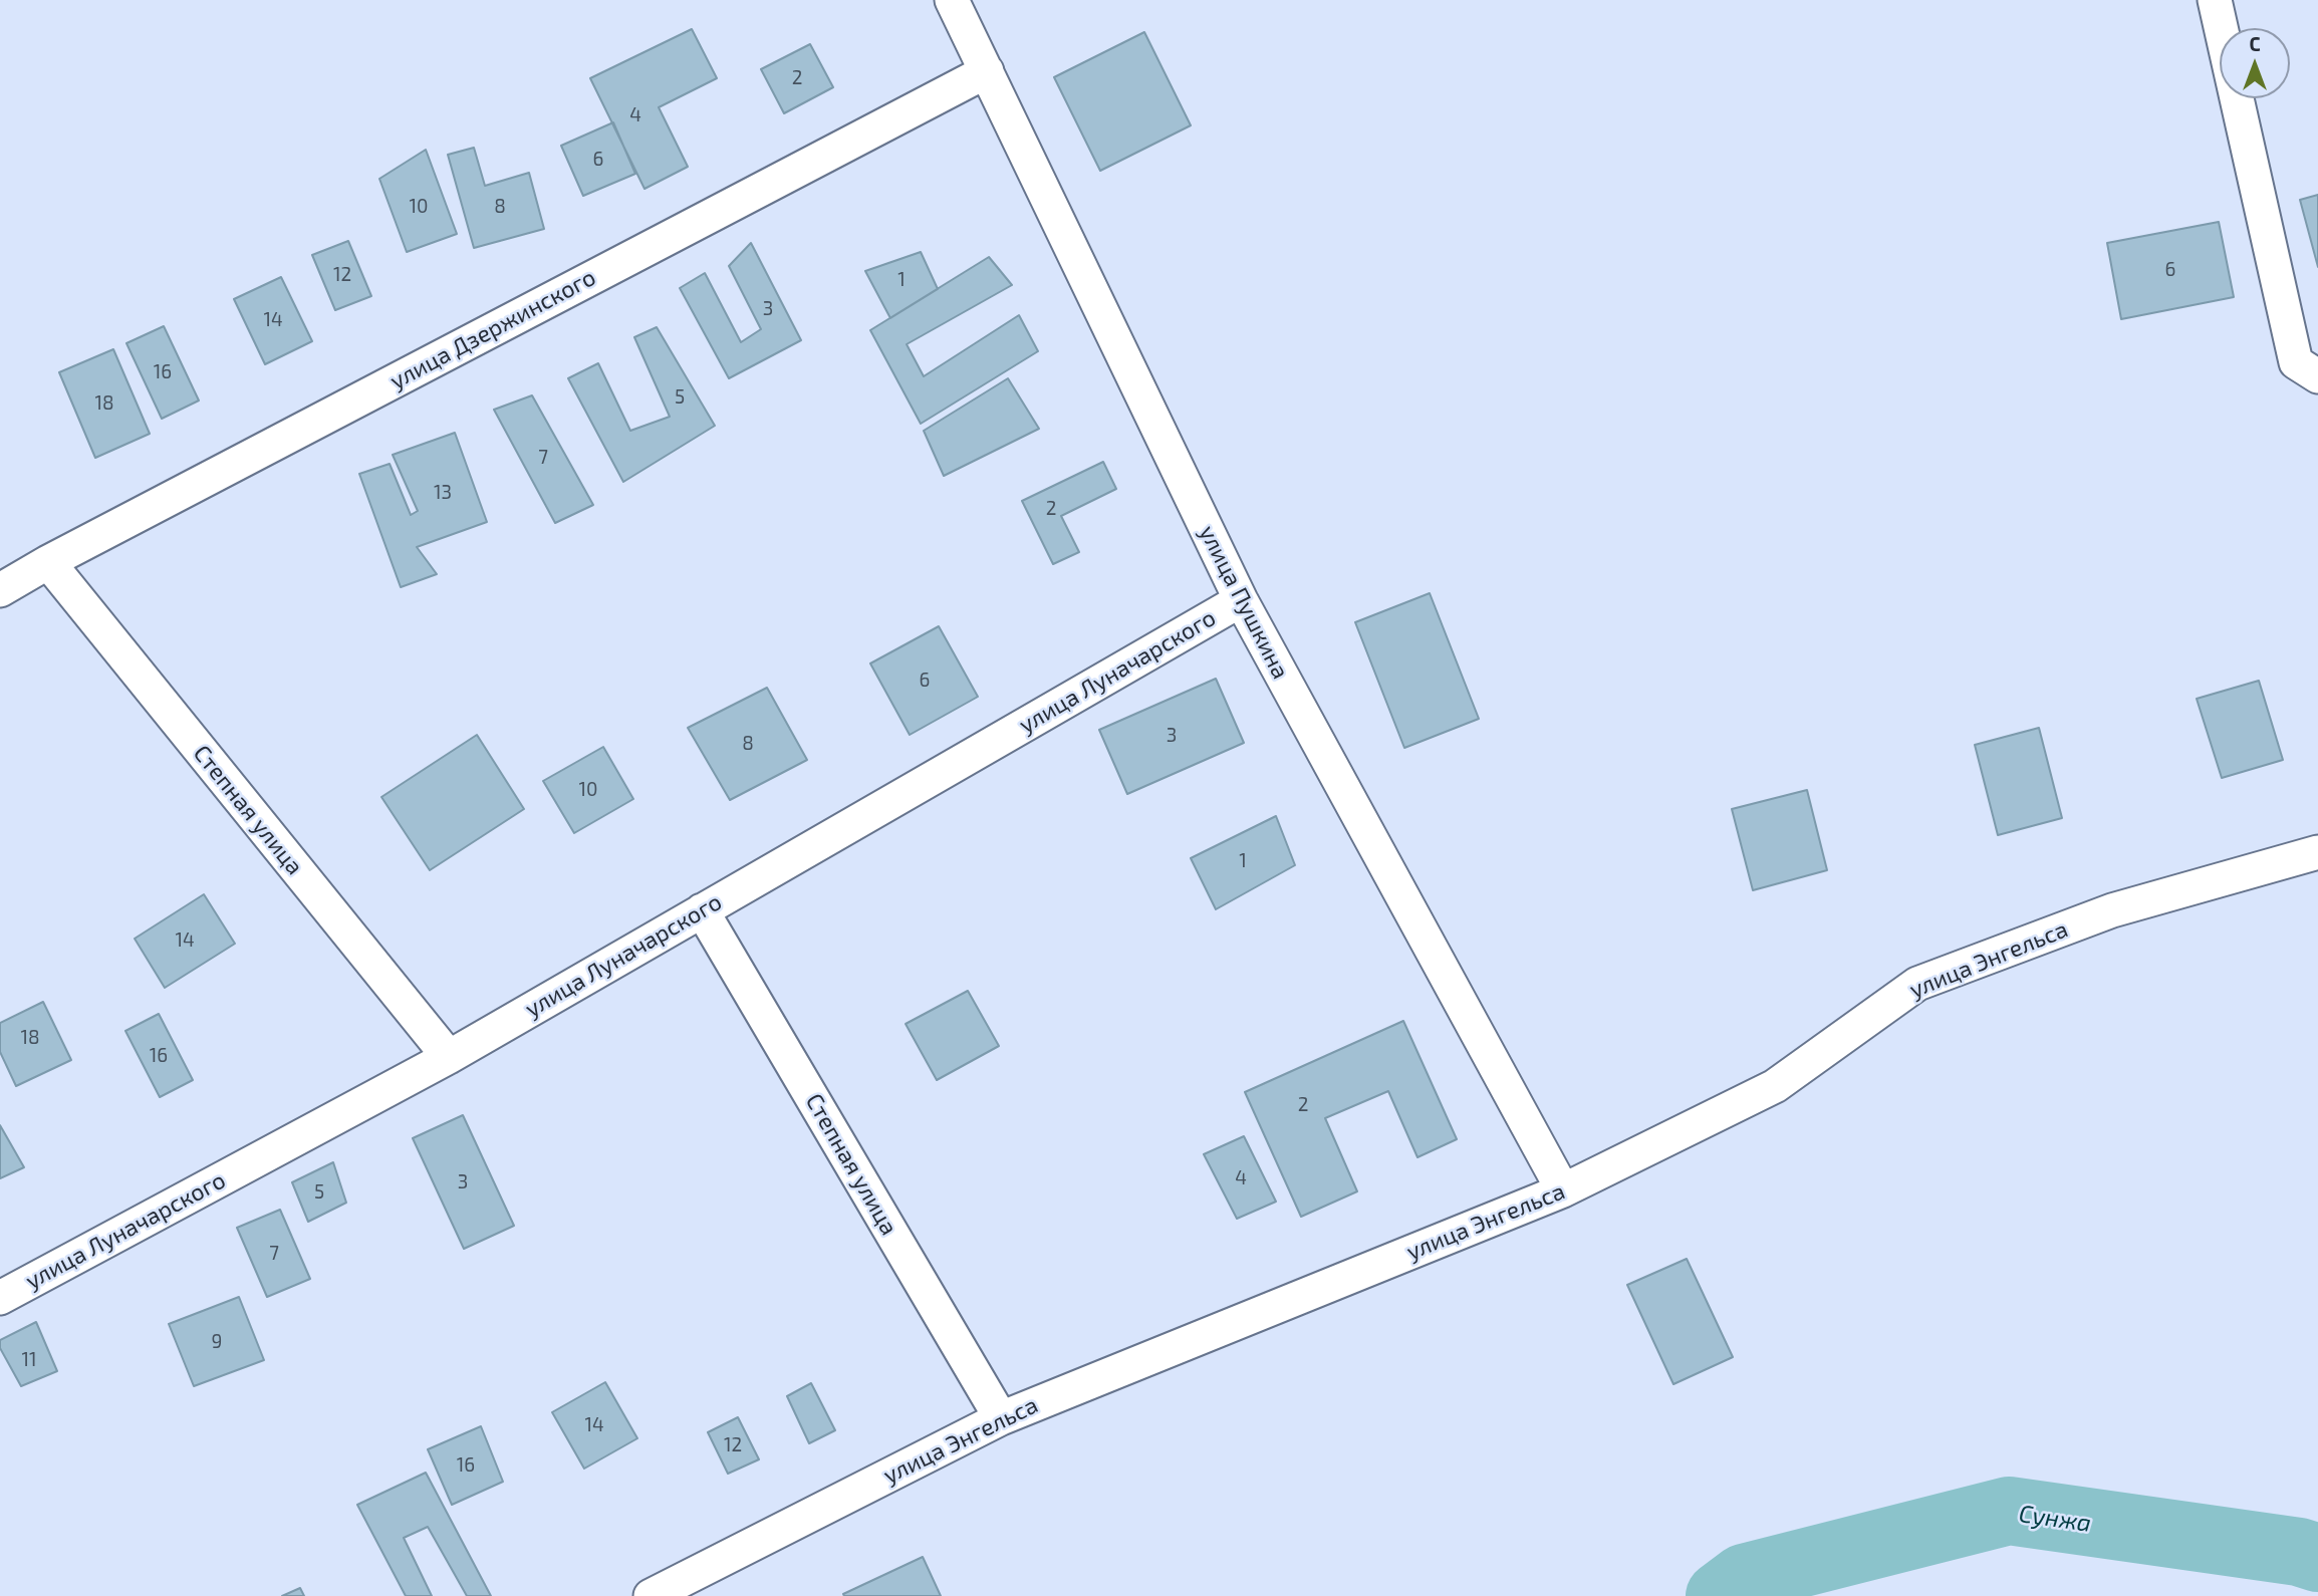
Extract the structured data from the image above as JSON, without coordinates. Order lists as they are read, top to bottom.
{
  "streets": {
    "street": [
      "улица Дзержинского",
      "улица Пушкина",
      "улица Луначарского",
      "Степная улица",
      "улица Энгельса"
    ]
  },
  "crossings": [
    ["улица Дзержинского", "улица Пушкина"],
    ["улица Дзержинского", "Степная улица"],
    ["улица Пушкина", "улица Луначарского"],
    ["улица Пушкина", "улица Энгельса"],
    ["улица Луначарского", "Степная улица"],
    ["Степная улица", "улица Энгельса"]
  ],
  "water": ["Сунжа"],
  "house_numbers": [
    "2",
    "4",
    "6",
    "10",
    "8",
    "6",
    "12",
    "1",
    "3",
    "14",
    "16",
    "5",
    "18",
    "7",
    "13",
    "2",
    "6",
    "3",
    "8",
    "10",
    "1",
    "14",
    "18",
    "16",
    "2",
    "4",
    "3",
    "5",
    "7",
    "9",
    "11",
    "14",
    "12",
    "16"
  ],
  "north": "top"
}
